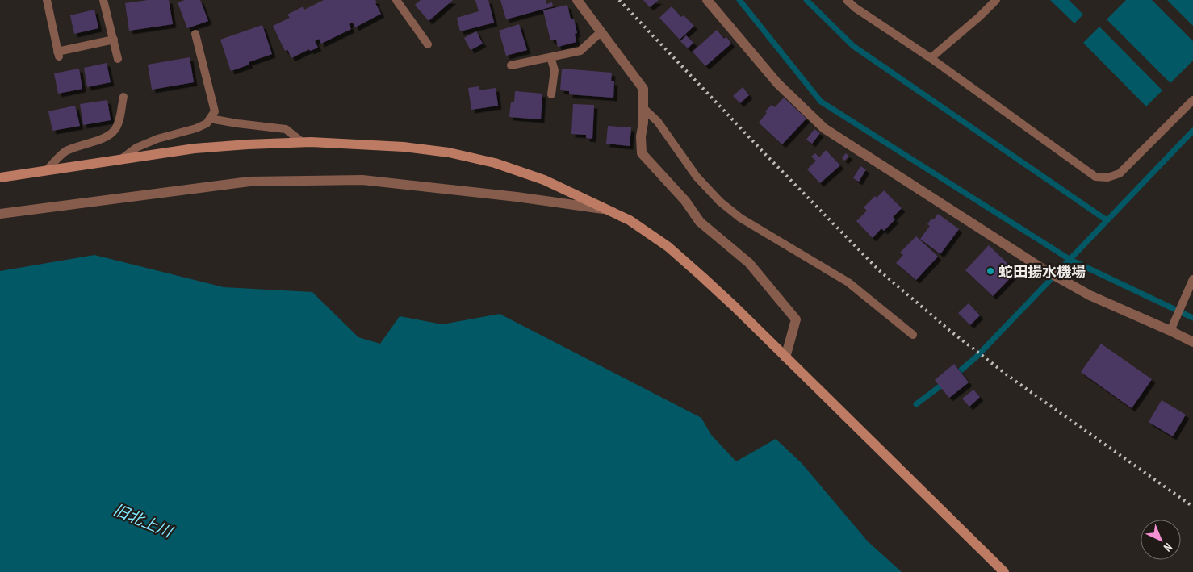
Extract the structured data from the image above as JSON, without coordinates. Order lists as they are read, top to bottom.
{
  "water": ["旧北上川"],
  "places": ["蛇田揚水機場"],
  "north": "bottom right"
}
